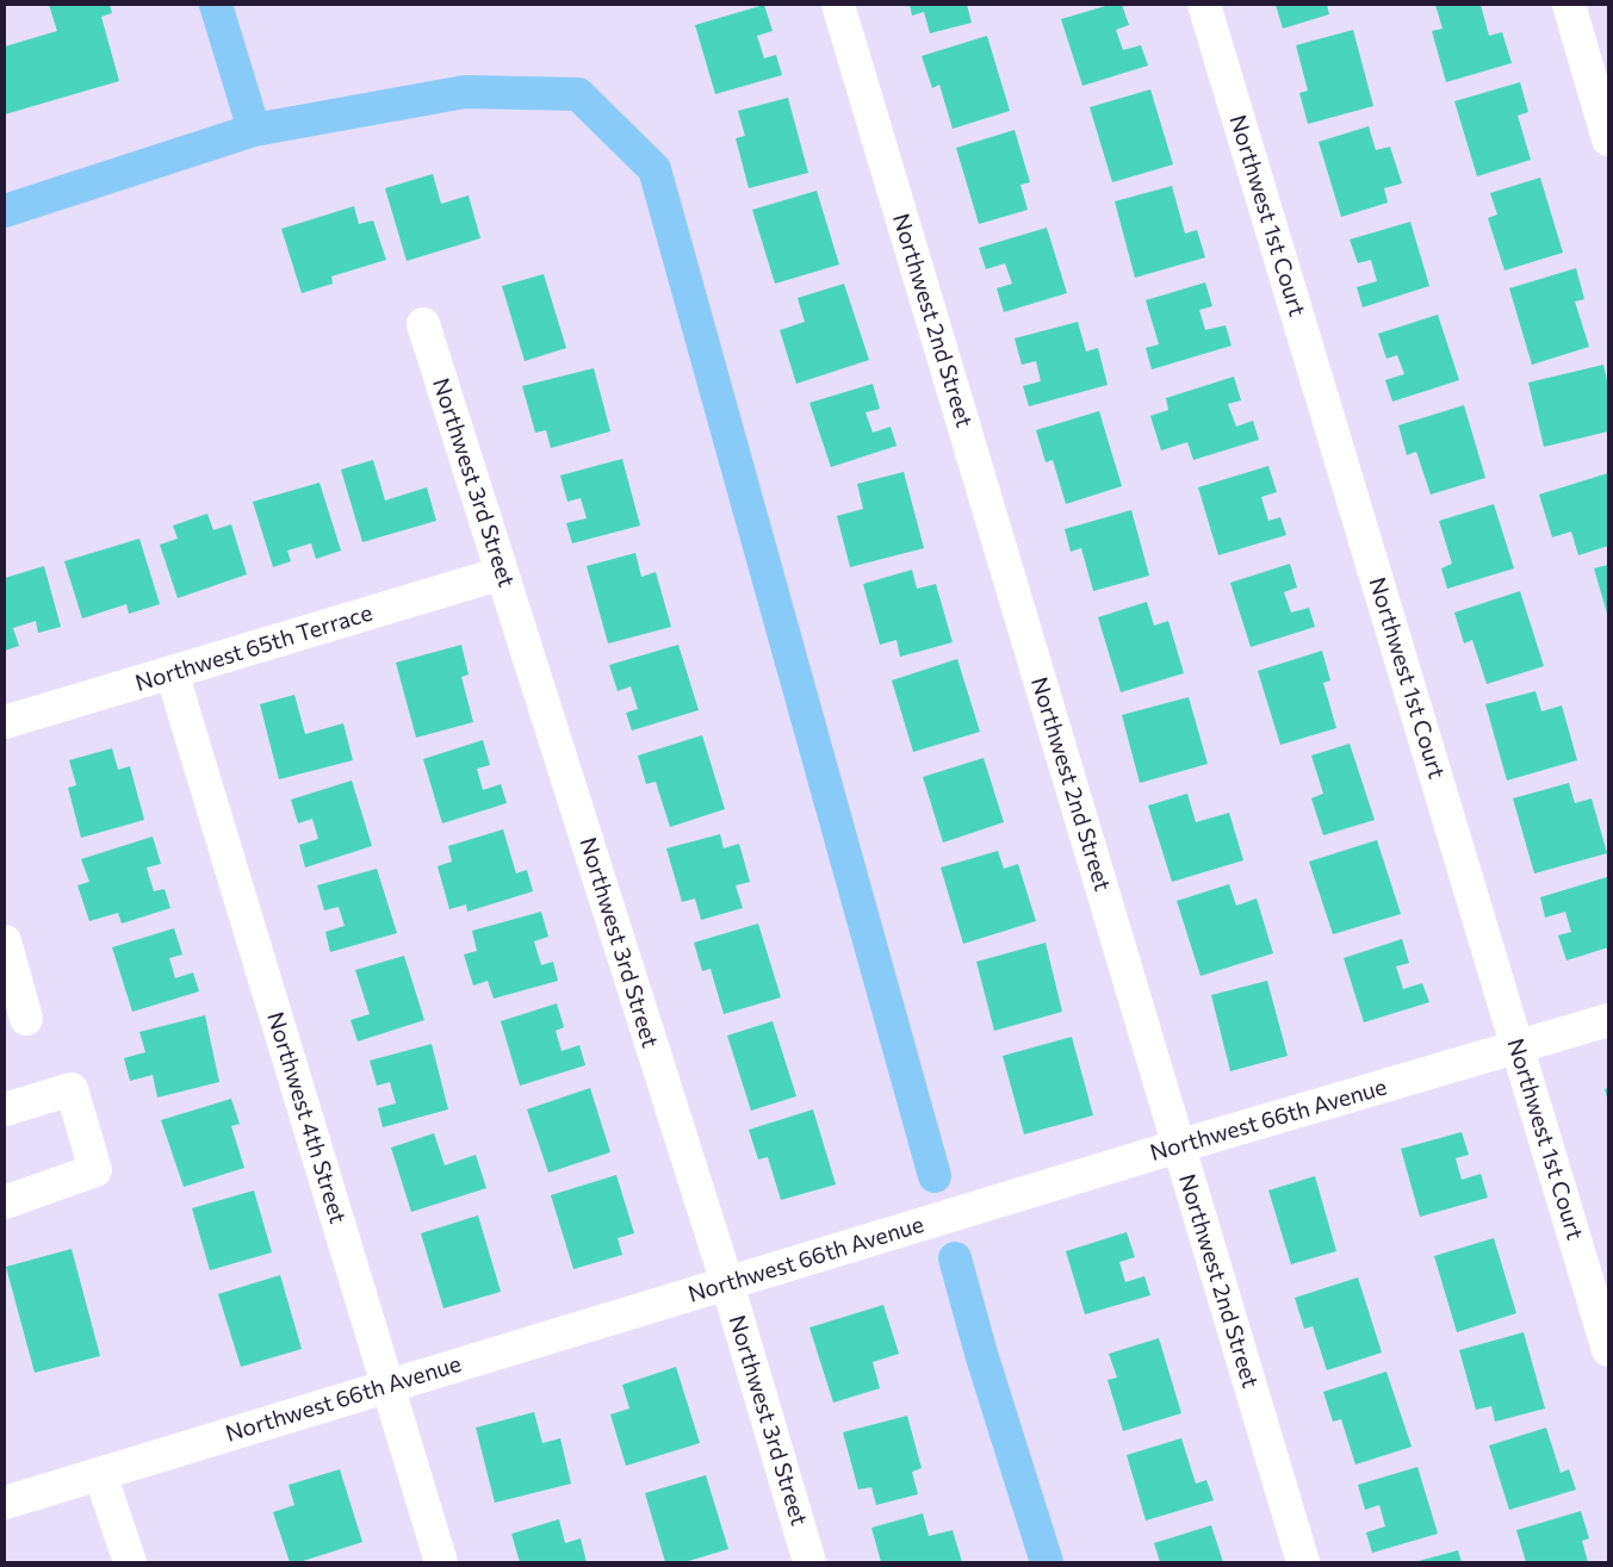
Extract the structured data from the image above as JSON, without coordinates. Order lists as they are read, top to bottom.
{
  "streets": {
    "street": [
      "Northwest 1st Court",
      "Northwest 2nd Street",
      "Northwest 3rd Street",
      "Northwest 65th Terrace",
      "Northwest 4th Street",
      "Northwest 66th Avenue"
    ]
  },
  "crossings": [
    ["Northwest 1st Court", "Northwest 66th Avenue"],
    ["Northwest 2nd Street", "Northwest 66th Avenue"],
    ["Northwest 3rd Street", "Northwest 65th Terrace"],
    ["Northwest 3rd Street", "Northwest 66th Avenue"],
    ["Northwest 65th Terrace", "Northwest 4th Street"],
    ["Northwest 4th Street", "Northwest 66th Avenue"]
  ]
}
